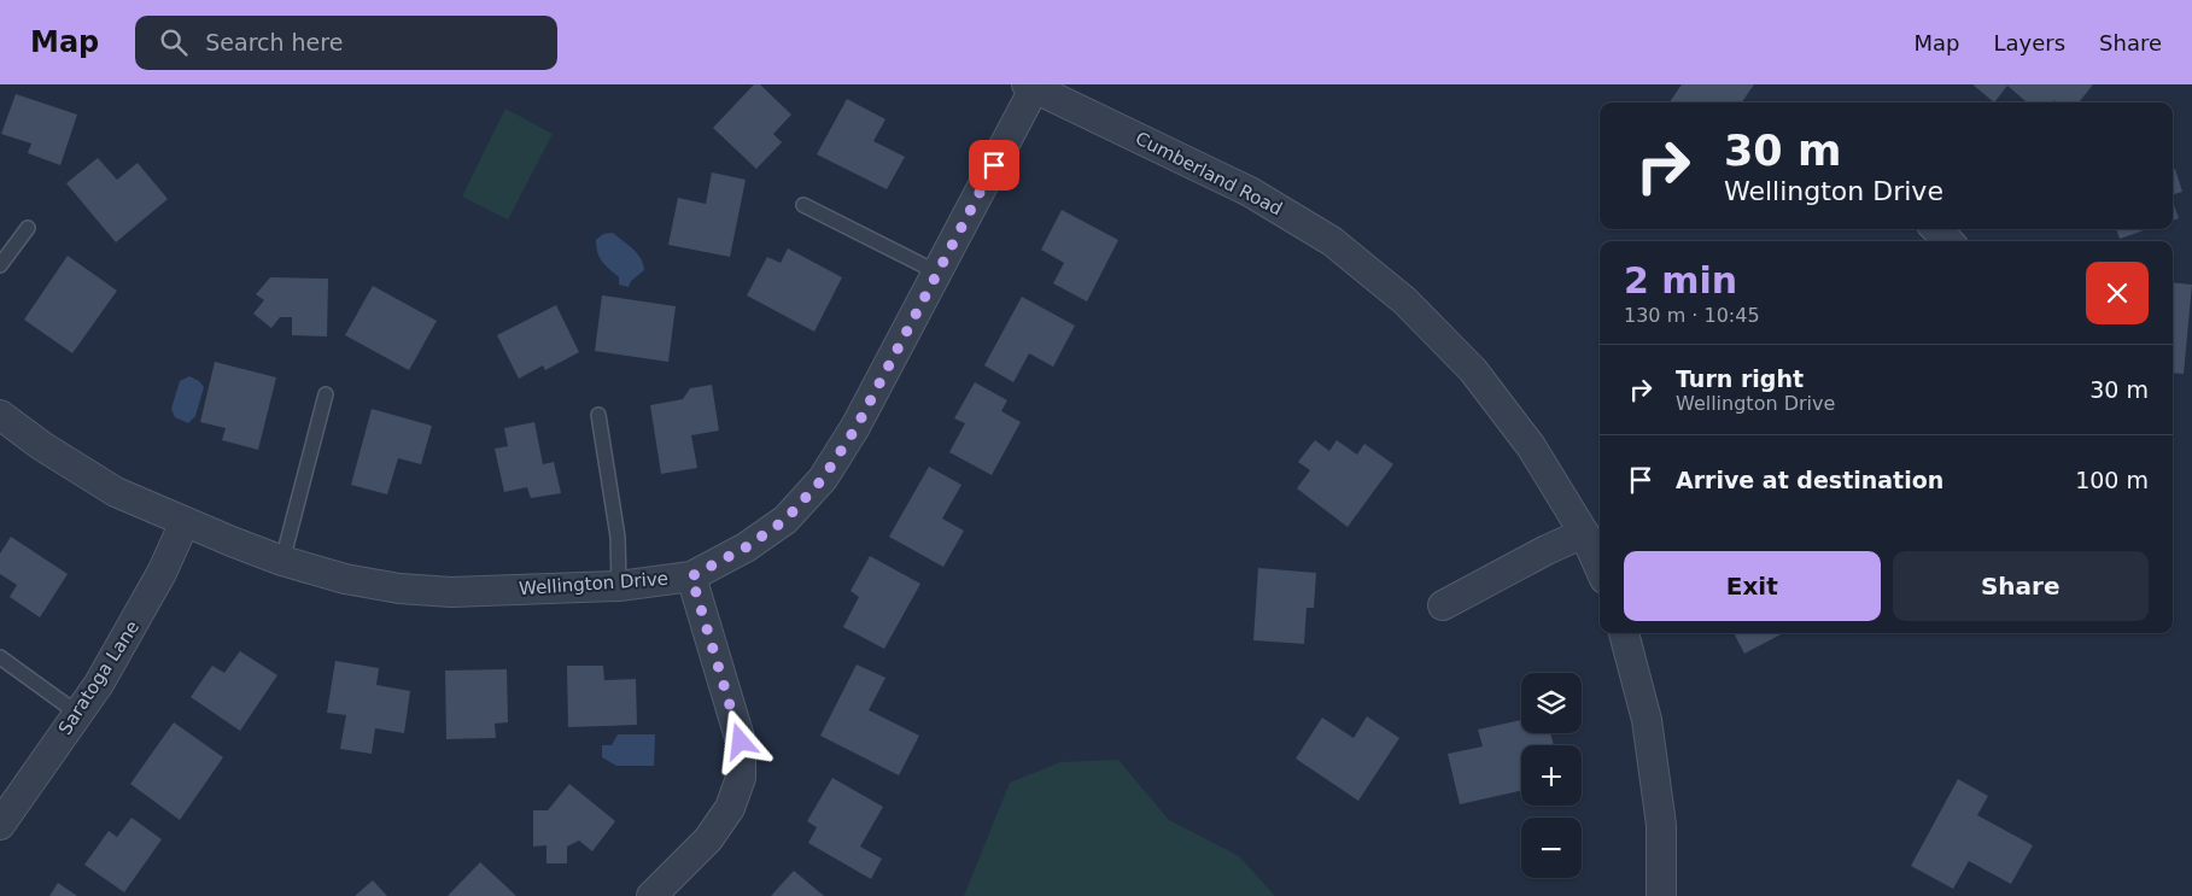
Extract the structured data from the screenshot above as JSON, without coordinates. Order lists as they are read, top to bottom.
{
  "streets": {
    "street": ["Cumberland Road", "Wellington Drive", "Saratoga Lane"]
  },
  "crossings": [
    ["Cumberland Road", "Wellington Drive"],
    ["Wellington Drive", "Saratoga Lane"]
  ],
  "page": {
    "header": "Map",
    "search": "Search here",
    "nav": ["Map", "Layers", "Share"],
    "turn": ["30 m", "Wellington Drive"],
    "heading": ["2 min", "130 m · 10:45"],
    "list": [
      {
        "name": "Turn right",
        "note": "Wellington Drive",
        "value": "30 m"
      },
      {
        "name": "Arrive at destination",
        "value": "100 m"
      }
    ],
    "buttons": ["Exit", "Share"],
    "map_buttons": ["+", "−"]
  }
}
